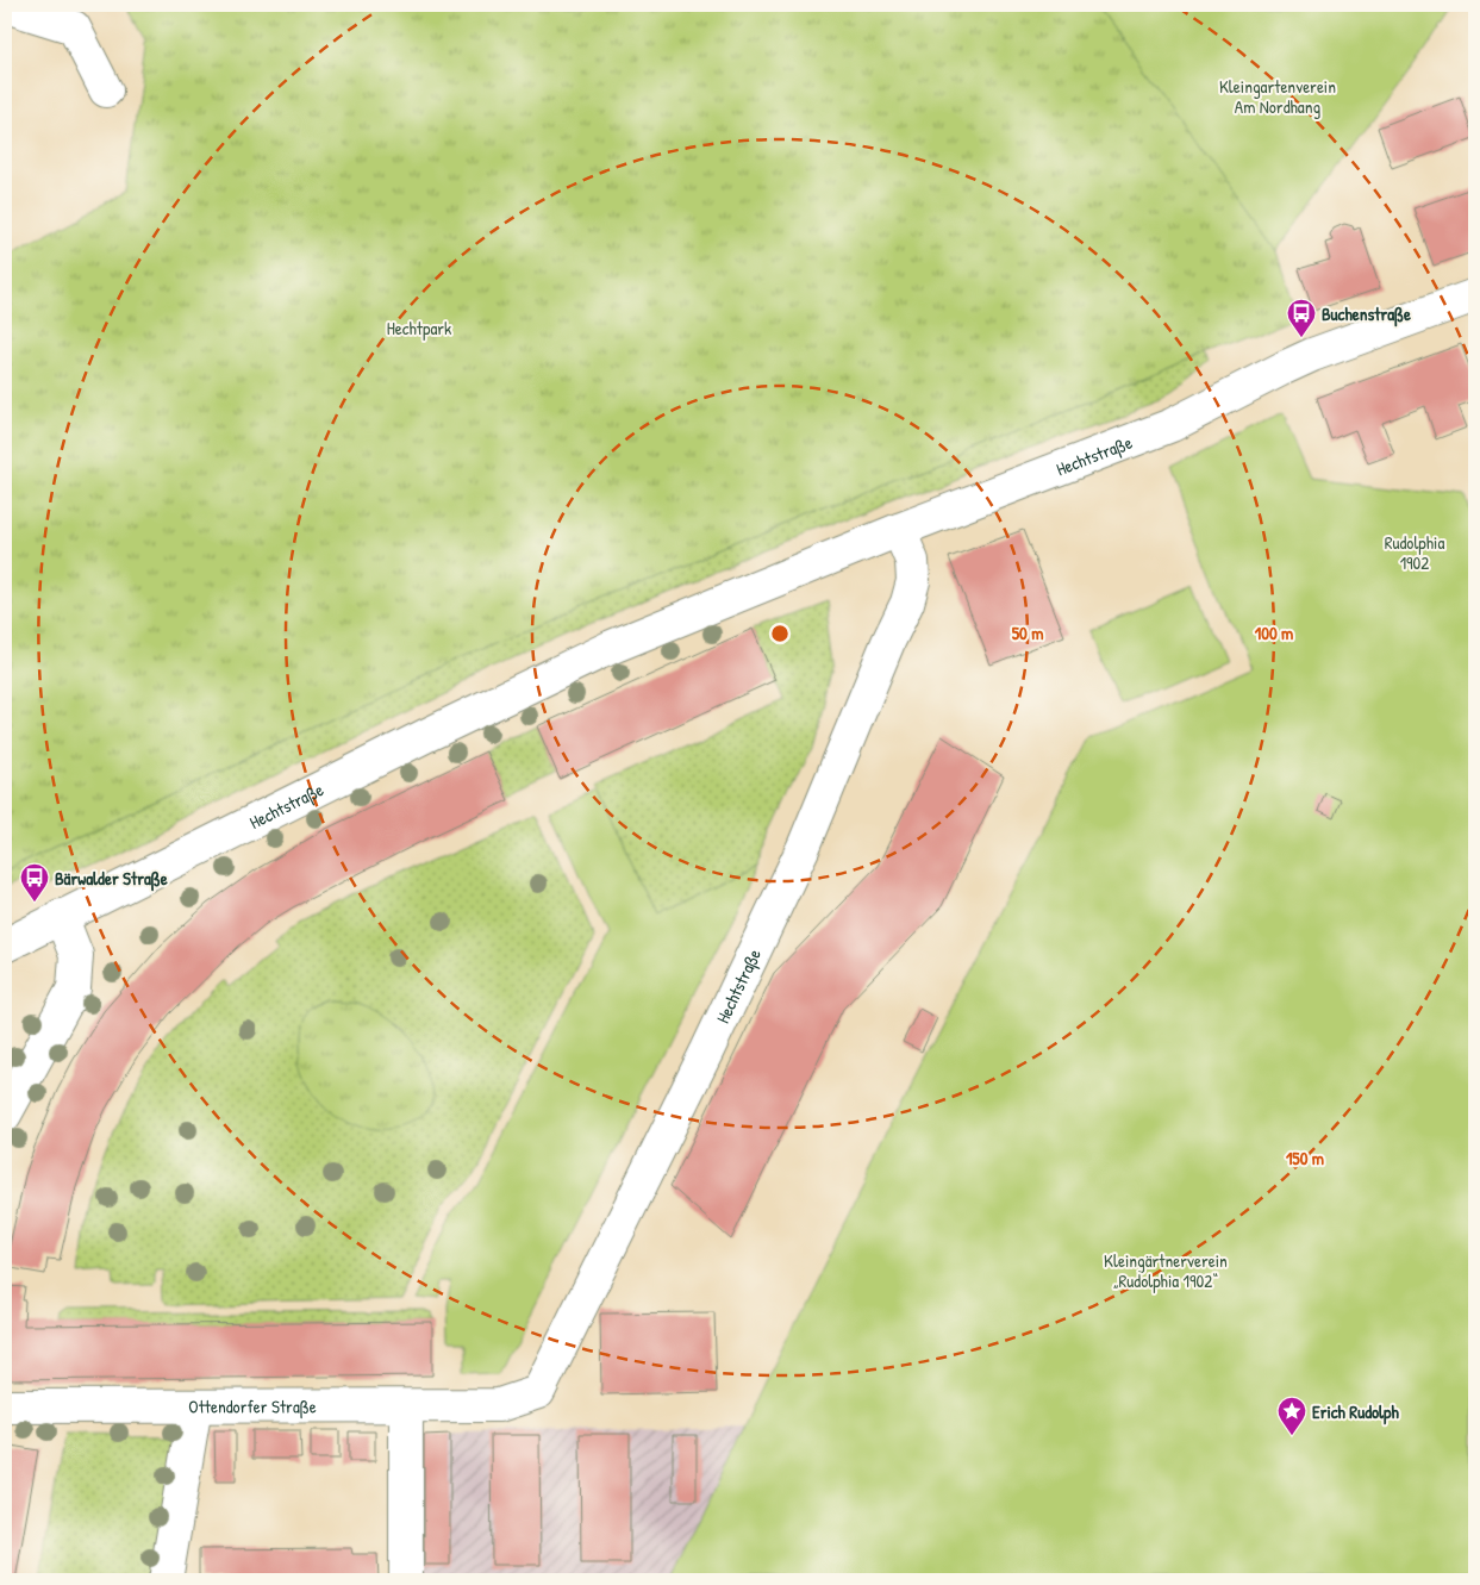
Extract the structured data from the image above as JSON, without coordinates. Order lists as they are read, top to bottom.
{
  "streets": {
    "street": ["Hechtstraße", "Ottendorfer Straße"]
  },
  "crossings": [
    ["Hechtstraße", "Ottendorfer Straße"]
  ],
  "parks": [
    "Kleingartenverein Am Nordhang",
    "Hechtpark",
    "Rudolphia 1902",
    "Kleingärtnerverein „Rudolphia 1902“"
  ],
  "places": {
    "bus stop": ["Buchenstraße", "Bärwalder Straße"],
    "place": ["Erich Rudolph"]
  },
  "rings": ["50 m", "100 m", "150 m"]
}
